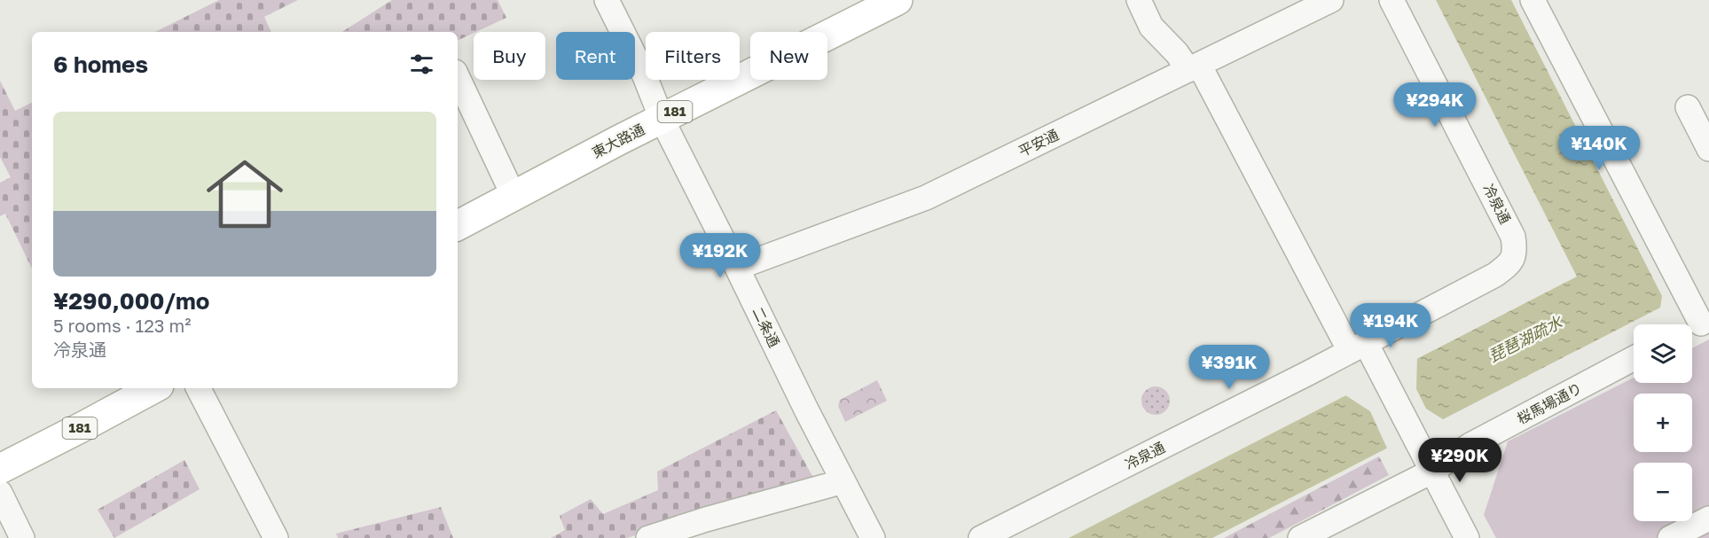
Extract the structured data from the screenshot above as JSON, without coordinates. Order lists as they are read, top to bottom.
{
  "streets": {
    "main road": ["181", "東大路通"],
    "street": [
      "平安通",
      "冷泉通",
      "二条通",
      "桜馬場通り"
    ]
  },
  "crossings": [
    ["東大路通", "二条通"],
    ["平安通", "二条通"]
  ],
  "water": ["琵琶湖疏水"],
  "page": {
    "chip": [
      "Buy",
      "Rent",
      "Filters",
      "New"
    ],
    "heading": "6 homes",
    "price": [
      "¥294K",
      "¥140K",
      "¥192K",
      "¥194K",
      "¥391K",
      "¥290K"
    ],
    "list": [
      {
        "name": "¥290,000/mo",
        "note": "5 rooms · 123 m² · 冷泉通"
      }
    ],
    "map_buttons": ["+", "−"]
  }
}
